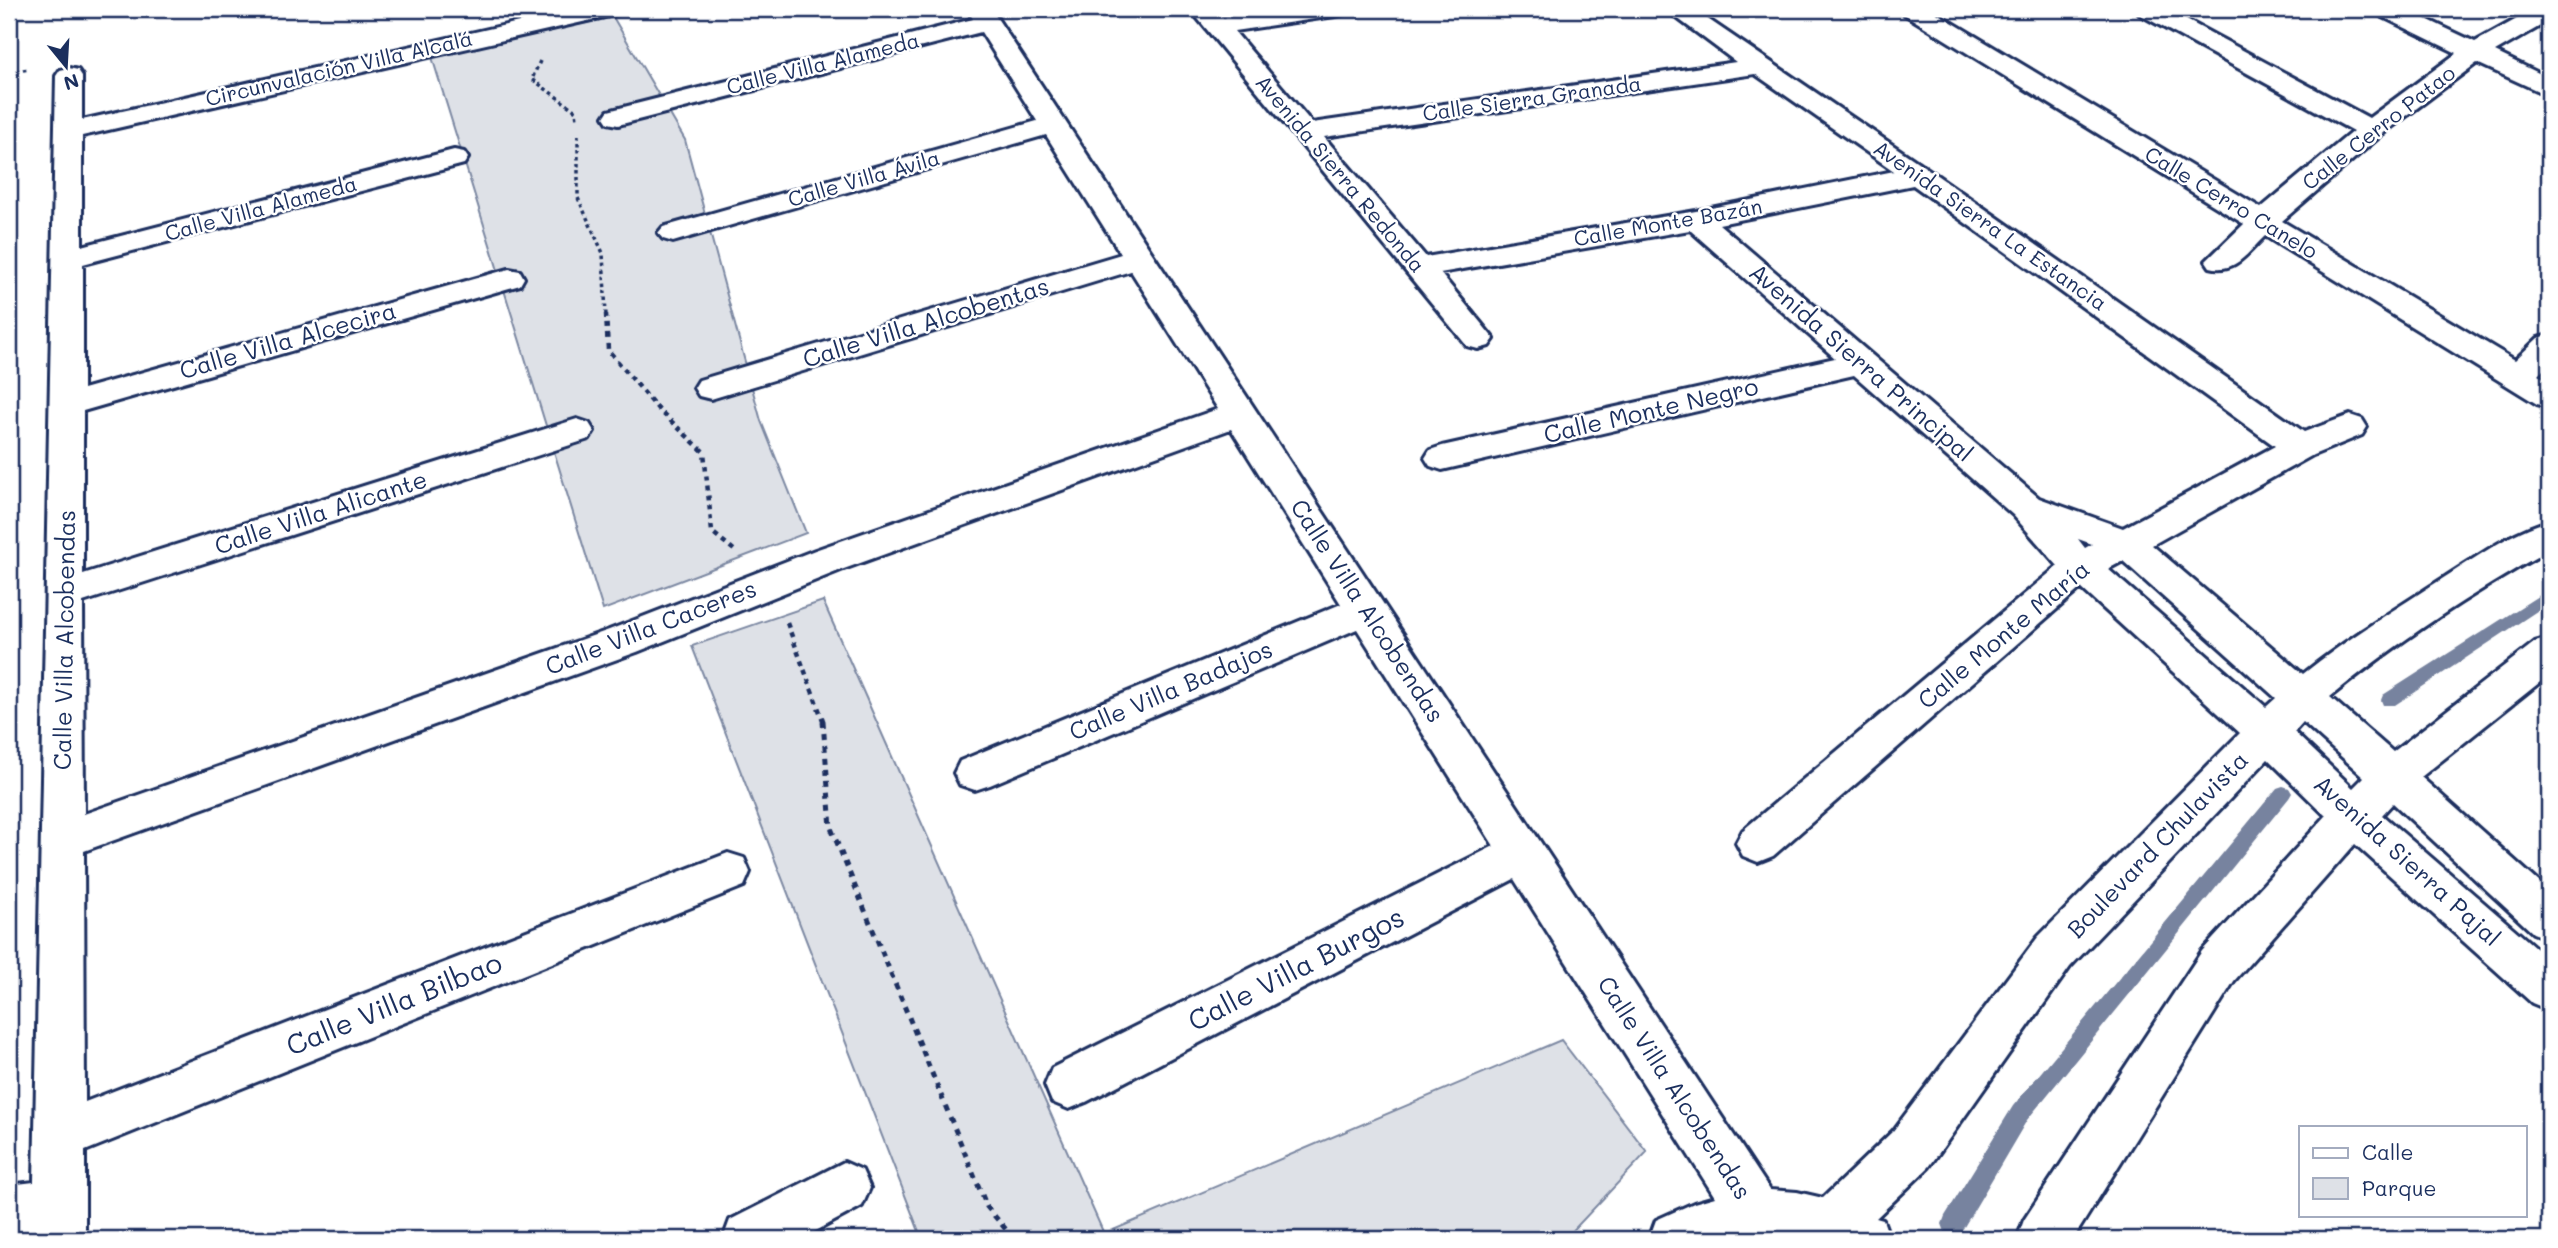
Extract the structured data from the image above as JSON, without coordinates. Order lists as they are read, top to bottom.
{
  "streets": {
    "street": [
      "Calle Villa Alameda",
      "Circunvalación Villa Alcalá",
      "Calle Sierra Granada",
      "Calle Cerro Patao",
      "Avenida Sierra Redonda",
      "Calle Villa Ávila",
      "Calle Cerro Canelo",
      "Calle Monte Bazán",
      "Avenida Sierra La Estancia",
      "Calle Villa Alcobentas",
      "Calle Villa Alcecira",
      "Avenida Sierra Principal",
      "Calle Monte Negro",
      "Calle Villa Alicante",
      "Calle Villa Alcobendas",
      "Calle Villa Caceres",
      "Calle Monte María",
      "Calle Villa Badajos",
      "Boulevard Chulavista",
      "Avenida Sierra Pajal",
      "Calle Villa Burgos",
      "Calle Villa Bilbao"
    ]
  },
  "crossings": [
    ["Calle Villa Alameda", "Calle Villa Alcobendas"],
    ["Circunvalación Villa Alcalá", "Calle Villa Alcobendas"],
    ["Calle Sierra Granada", "Avenida Sierra Redonda"],
    ["Calle Sierra Granada", "Avenida Sierra La Estancia"],
    ["Calle Cerro Patao", "Calle Cerro Canelo"],
    ["Avenida Sierra Redonda", "Calle Monte Bazán"],
    ["Calle Villa Ávila", "Calle Villa Alcobendas"],
    ["Calle Monte Bazán", "Avenida Sierra La Estancia"],
    ["Calle Monte Bazán", "Avenida Sierra Principal"],
    ["Avenida Sierra La Estancia", "Calle Monte María"],
    ["Calle Villa Alcobentas", "Calle Villa Alcobendas"],
    ["Calle Villa Alcecira", "Calle Villa Alcobendas"],
    ["Avenida Sierra Principal", "Calle Monte Negro"],
    ["Avenida Sierra Principal", "Avenida Sierra Pajal"],
    ["Calle Villa Alicante", "Calle Villa Alcobendas"],
    ["Calle Villa Alcobendas", "Calle Villa Caceres"],
    ["Calle Villa Alcobendas", "Calle Villa Badajos"],
    ["Calle Villa Alcobendas", "Boulevard Chulavista"],
    ["Calle Villa Alcobendas", "Calle Villa Burgos"],
    ["Calle Villa Alcobendas", "Calle Villa Bilbao"],
    ["Calle Monte María", "Avenida Sierra Pajal"],
    ["Boulevard Chulavista", "Avenida Sierra Pajal"]
  ],
  "legend": ["Calle", "Parque"],
  "north": "bottom"
}
